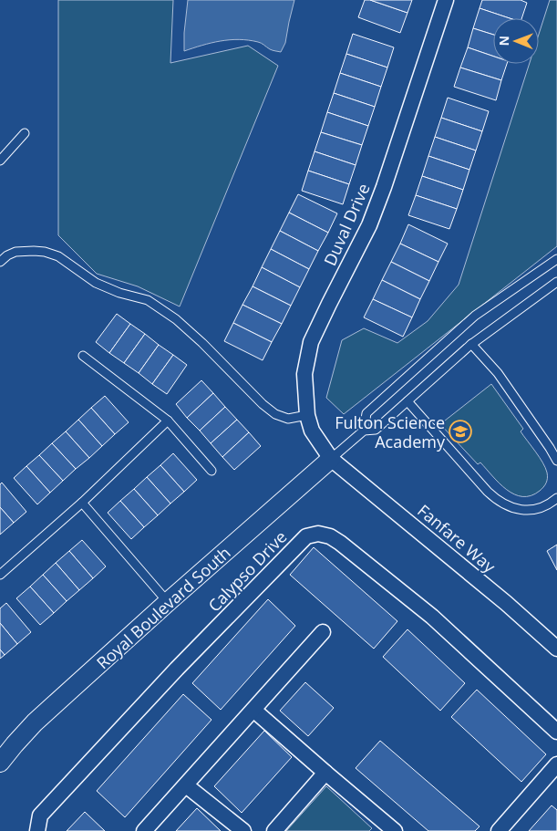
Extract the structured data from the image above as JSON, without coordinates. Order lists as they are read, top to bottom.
{
  "streets": {
    "street": [
      "Duval Drive",
      "Fanfare Way",
      "Calypso Drive",
      "Royal Boulevard South"
    ]
  },
  "crossings": [
    ["Duval Drive", "Fanfare Way"],
    ["Duval Drive", "Royal Boulevard South"],
    ["Fanfare Way", "Royal Boulevard South"]
  ],
  "places": {
    "school or university": ["Fulton Science Academy"]
  },
  "north": "left"
}
